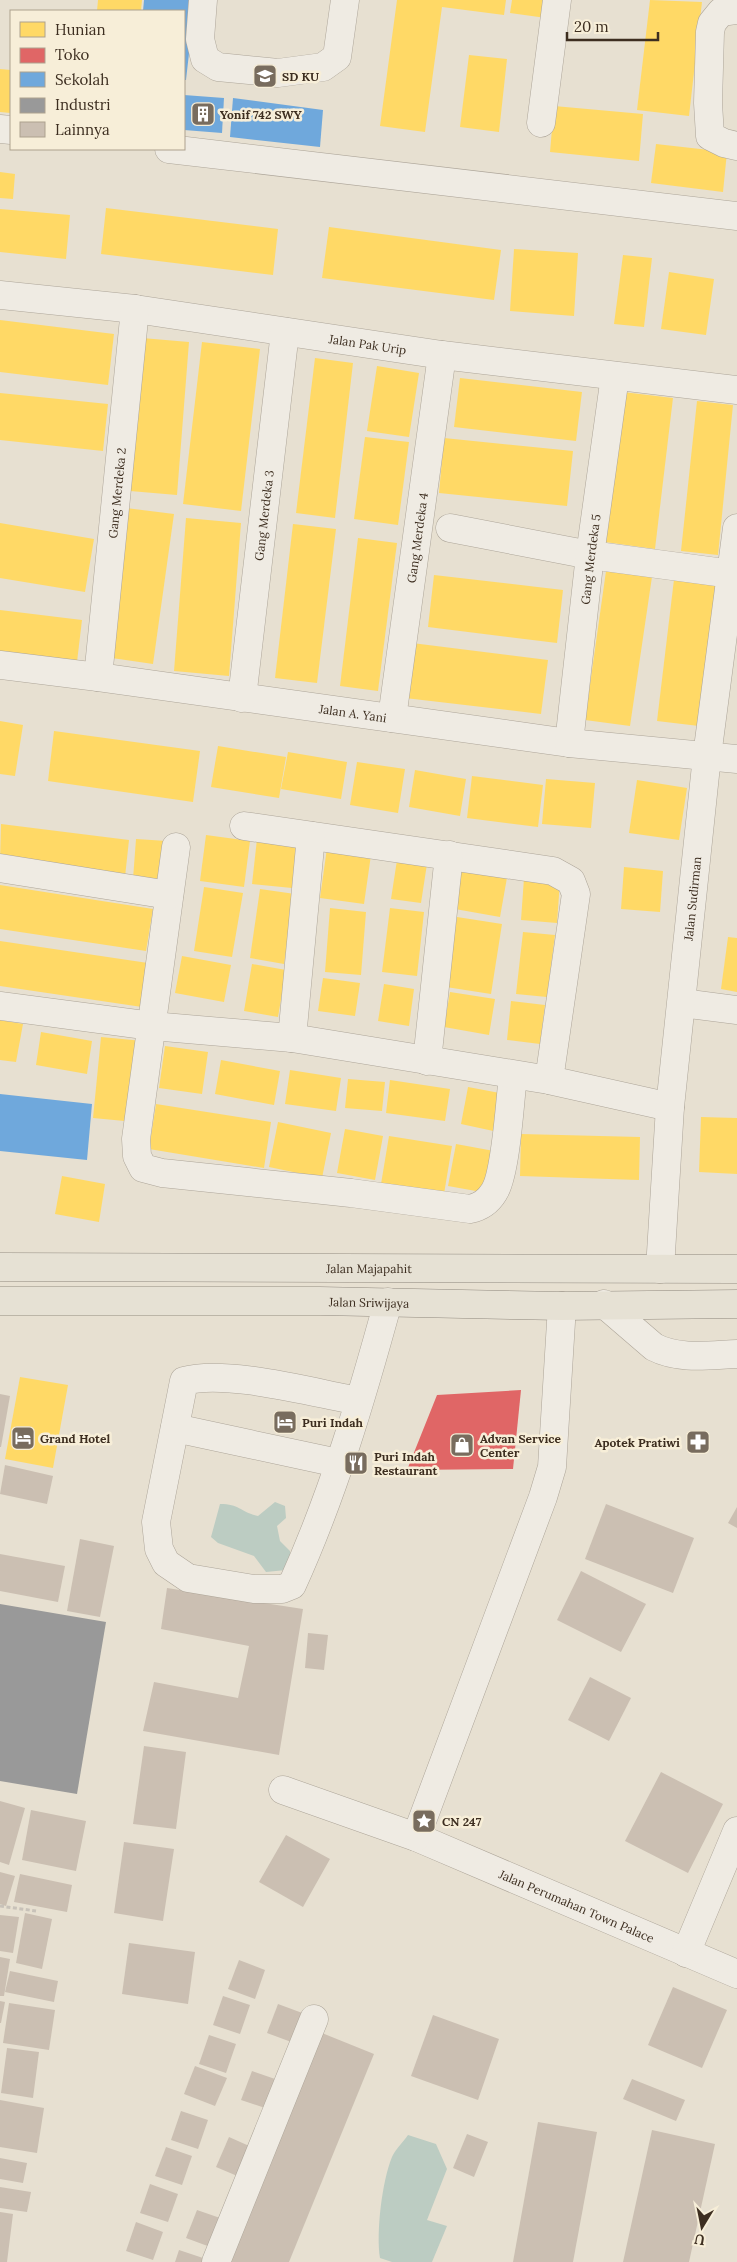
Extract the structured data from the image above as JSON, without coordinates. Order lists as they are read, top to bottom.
{
  "streets": {
    "main road": ["Jalan Majapahit", "Jalan Sriwijaya"],
    "street": [
      "Jalan Pak Urip",
      "Gang Merdeka 2",
      "Gang Merdeka 3",
      "Gang Merdeka 4",
      "Gang Merdeka 5",
      "Jalan A. Yani",
      "Jalan Sudirman",
      "Jalan Perumahan Town Palace"
    ]
  },
  "crossings": [
    ["Jalan Pak Urip", "Gang Merdeka 2"],
    ["Jalan Pak Urip", "Gang Merdeka 3"],
    ["Jalan Pak Urip", "Gang Merdeka 4"],
    ["Jalan Pak Urip", "Gang Merdeka 5"],
    ["Gang Merdeka 2", "Jalan A. Yani"],
    ["Gang Merdeka 3", "Jalan A. Yani"],
    ["Gang Merdeka 4", "Jalan A. Yani"],
    ["Gang Merdeka 5", "Jalan A. Yani"],
    ["Jalan A. Yani", "Jalan Sudirman"],
    ["Jalan Sudirman", "Jalan Majapahit"]
  ],
  "places": {
    "school or university": ["SD KU"],
    "building": ["Yonif 742 SWY"],
    "hotel": ["Puri Indah", "Grand Hotel"],
    "pharmacy": ["Apotek Pratiwi"],
    "shop": ["Advan Service Center"],
    "restaurant": ["Puri Indah Restaurant"],
    "place": ["CN 247"]
  },
  "legend": [
    "Hunian",
    "Toko",
    "Sekolah",
    "Industri",
    "Lainnya"
  ],
  "scale_bar": "20 m",
  "north": "bottom"
}
